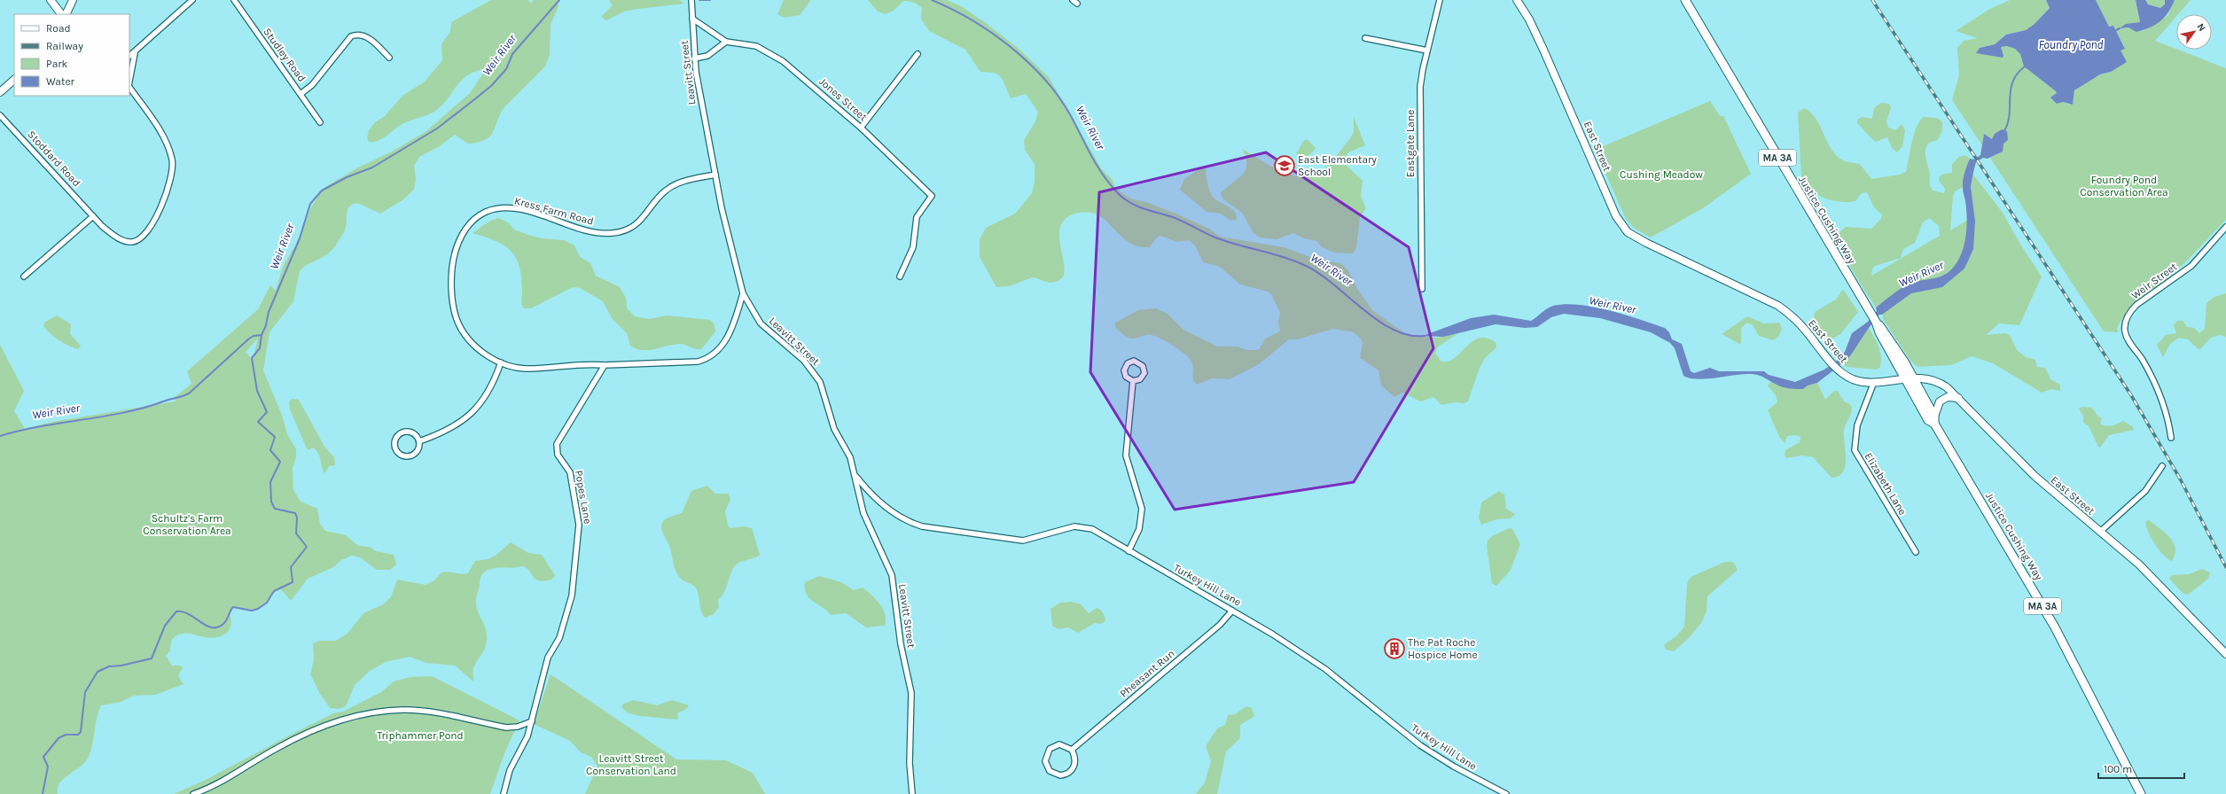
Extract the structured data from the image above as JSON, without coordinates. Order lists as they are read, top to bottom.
{
  "streets": {
    "main road": ["East Street", "MA 3A", "Justice Cushing Way"],
    "street": [
      "Studley Road",
      "Leavitt Street",
      "Jones Street",
      "Eastgate Lane",
      "Stoddard Road",
      "Kress Farm Road",
      "Weir Street",
      "Elizabeth Lane",
      "Popes Lane",
      "Turkey Hill Lane",
      "Pheasant Run"
    ]
  },
  "crossings": [
    ["Leavitt Street", "Jones Street"],
    ["Leavitt Street", "Kress Farm Road"],
    ["Leavitt Street", "Turkey Hill Lane"],
    ["East Street", "Justice Cushing Way"],
    ["East Street", "Elizabeth Lane"],
    ["Kress Farm Road", "Popes Lane"],
    ["Turkey Hill Lane", "Pheasant Run"]
  ],
  "water": ["Foundry Pond", "Weir River"],
  "parks": [
    "Cushing Meadow",
    "Foundry Pond Conservation Area",
    "Schultz's Farm Conservation Area",
    "Triphammer Pond",
    "Leavitt Street Conservation Land"
  ],
  "places": {
    "school or university": ["East Elementary School"],
    "building": ["The Pat Roche Hospice Home"]
  },
  "legend": [
    "Road",
    "Railway",
    "Park",
    "Water"
  ],
  "scale_bar": "100 m",
  "north": "top right"
}
